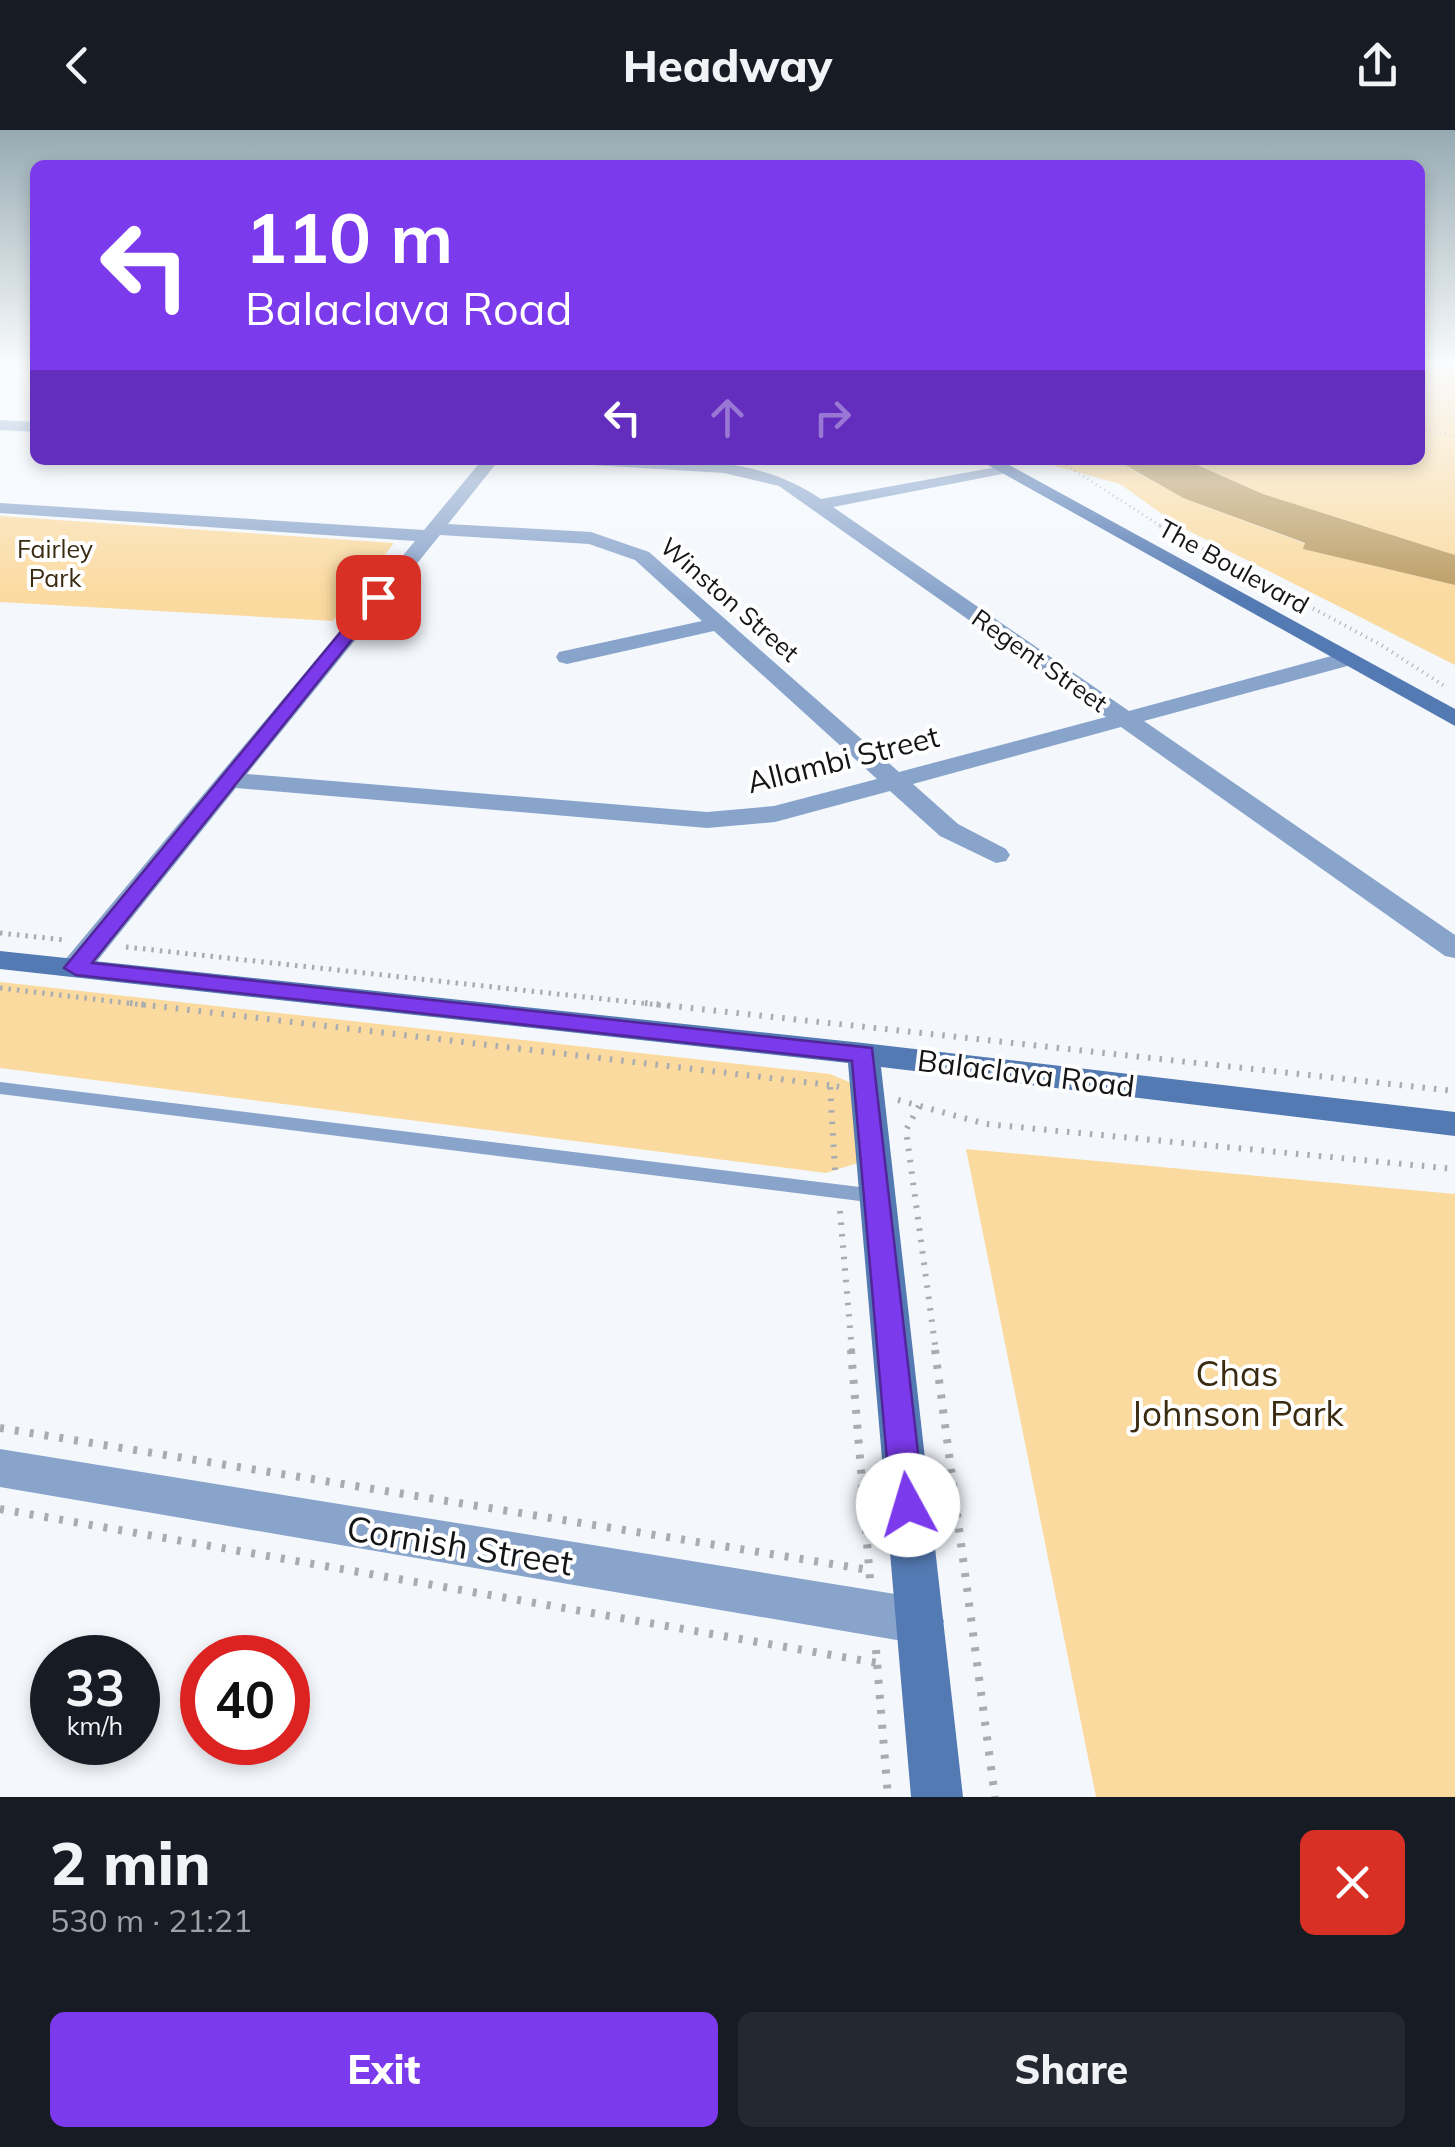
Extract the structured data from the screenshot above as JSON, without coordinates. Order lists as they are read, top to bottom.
{
  "streets": {
    "street": [
      "The Boulevard",
      "Winston Street",
      "Regent Street",
      "Allambi Street",
      "Balaclava Road",
      "Cornish Street"
    ]
  },
  "crossings": [
    ["The Boulevard", "Allambi Street"],
    ["Winston Street", "Allambi Street"],
    ["Regent Street", "Allambi Street"]
  ],
  "parks": ["Fairley Park", "Chas Johnson Park"],
  "page": {
    "header": "Headway",
    "turn": ["110 m", "Balaclava Road"],
    "speed": "33 km/h",
    "limit": "40",
    "heading": ["2 min", "530 m · 21:21"],
    "buttons": ["Exit", "Share"]
  }
}
